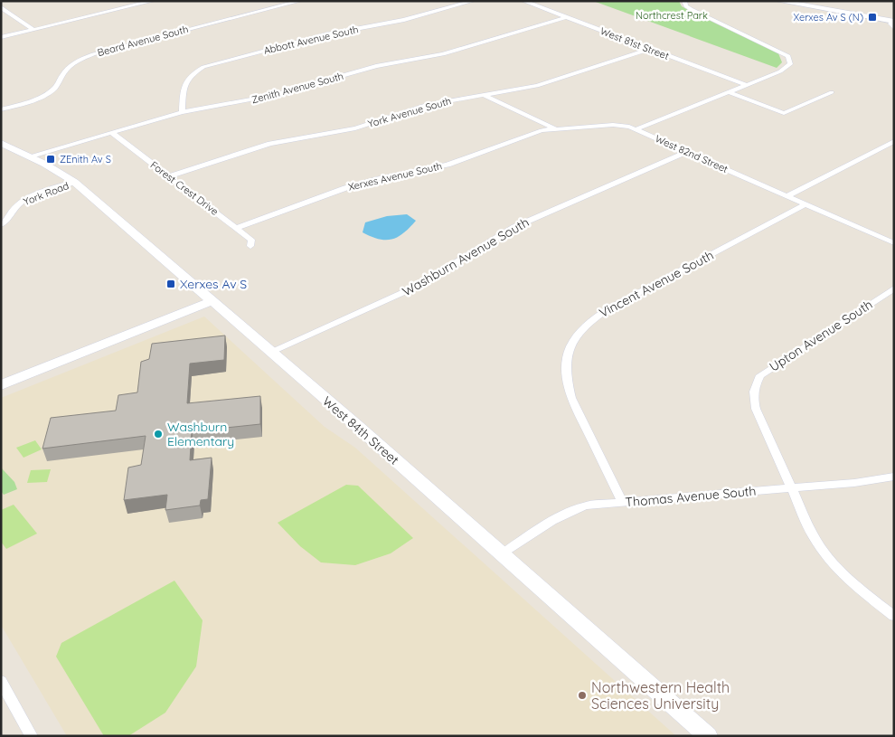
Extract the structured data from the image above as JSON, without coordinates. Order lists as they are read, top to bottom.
{
  "streets": {
    "street": [
      "Abbott Avenue South",
      "Beard Avenue South",
      "West 81st Street",
      "Zenith Avenue South",
      "York Avenue South",
      "West 82nd Street",
      "Xerxes Avenue South",
      "Forest Crest Drive",
      "York Road",
      "Washburn Avenue South",
      "Vincent Avenue South",
      "Upton Avenue South",
      "West 84th Street",
      "Thomas Avenue South"
    ]
  },
  "crossings": [
    ["Abbott Avenue South", "Zenith Avenue South"],
    ["West 81st Street", "Zenith Avenue South"],
    ["West 81st Street", "York Avenue South"],
    ["Zenith Avenue South", "Forest Crest Drive"],
    ["Zenith Avenue South", "West 84th Street"],
    ["York Avenue South", "West 82nd Street"],
    ["York Avenue South", "Forest Crest Drive"],
    ["West 82nd Street", "Xerxes Avenue South"],
    ["West 82nd Street", "Washburn Avenue South"],
    ["West 82nd Street", "Vincent Avenue South"],
    ["Xerxes Avenue South", "Forest Crest Drive"],
    ["York Road", "West 84th Street"],
    ["Washburn Avenue South", "West 84th Street"],
    ["Vincent Avenue South", "Thomas Avenue South"],
    ["Upton Avenue South", "Thomas Avenue South"],
    ["West 84th Street", "Thomas Avenue South"]
  ],
  "parks": ["Northcrest Park"],
  "places": {
    "transit": ["Xerxes Av S (N)", "ZEnith Av S", "Xerxes Av S"],
    "other": ["Washburn Elementary", "Northwestern Health Sciences University"]
  }
}
